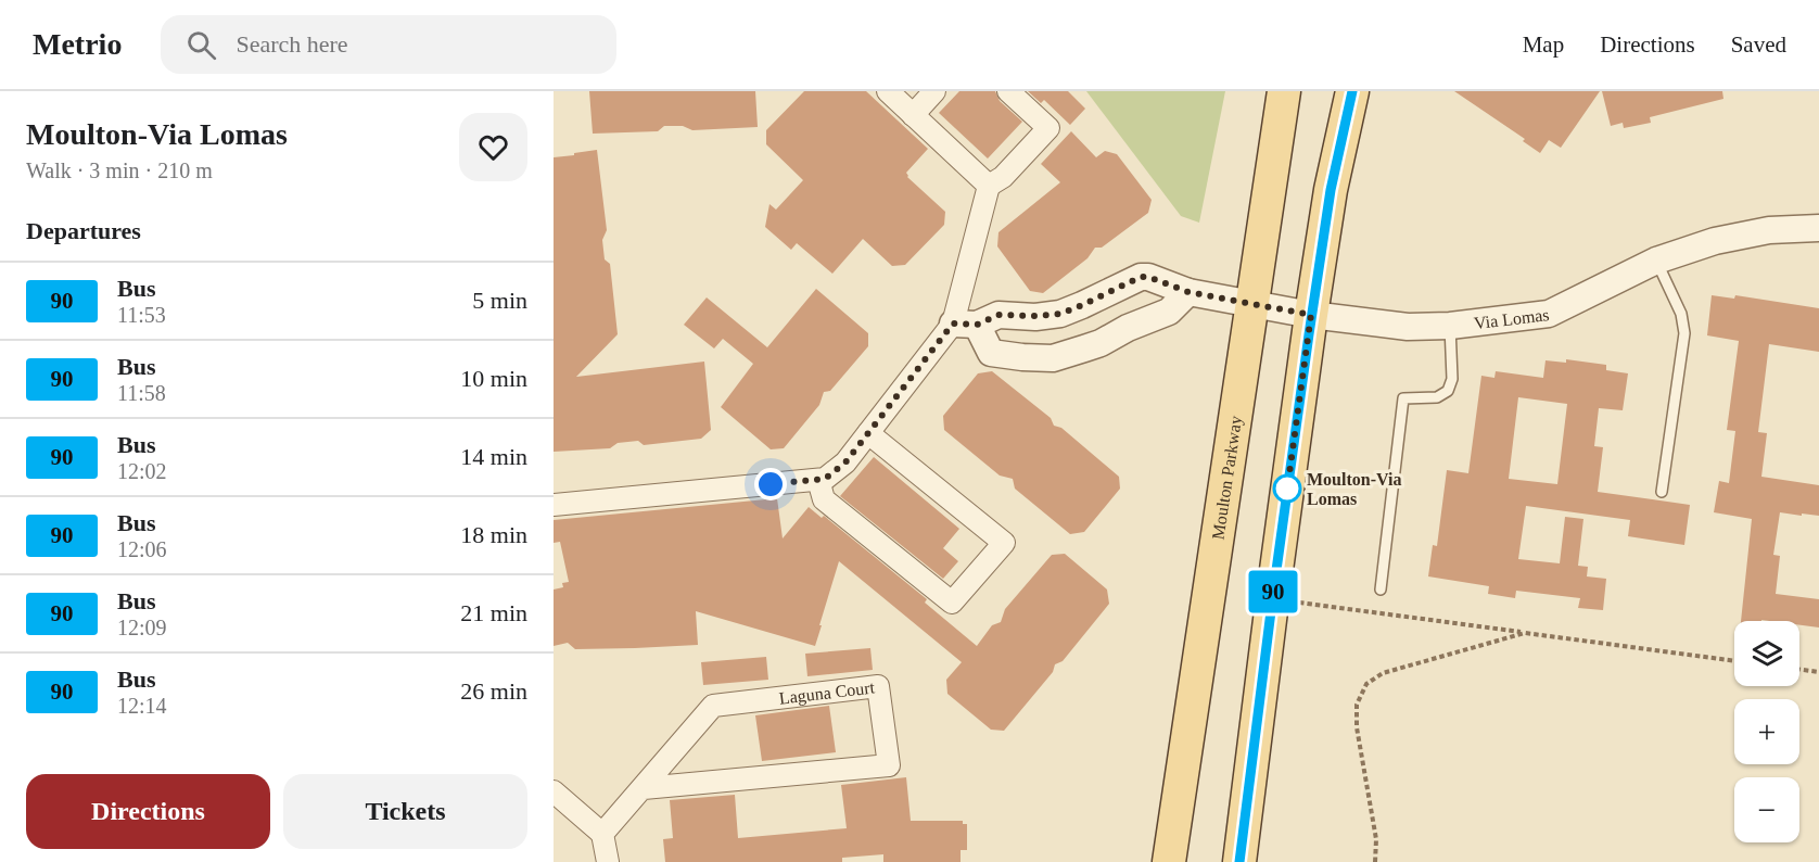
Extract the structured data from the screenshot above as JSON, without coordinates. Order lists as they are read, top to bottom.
{
  "streets": {
    "main road": ["Moulton Parkway"],
    "street": ["Via Lomas", "Laguna Court"]
  },
  "crossings": [
    ["Via Lomas", "Moulton Parkway"]
  ],
  "places": ["Moulton-Via Lomas"],
  "lines": ["bus line 90"],
  "page": {
    "header": "Metrio",
    "search": "Search here",
    "nav": ["Map", "Directions", "Saved"],
    "heading": [
      ["Moulton-Via Lomas", "Walk · 3 min · 210 m"],
      "Departures"
    ],
    "on_map": "90",
    "list": [
      {
        "mark": "90",
        "name": "Bus",
        "note": "11:53",
        "value": "5 min"
      },
      {
        "mark": "90",
        "name": "Bus",
        "note": "11:58",
        "value": "10 min"
      },
      {
        "mark": "90",
        "name": "Bus",
        "note": "12:02",
        "value": "14 min"
      },
      {
        "mark": "90",
        "name": "Bus",
        "note": "12:06",
        "value": "18 min"
      },
      {
        "mark": "90",
        "name": "Bus",
        "note": "12:09",
        "value": "21 min"
      },
      {
        "mark": "90",
        "name": "Bus",
        "note": "12:14",
        "value": "26 min"
      }
    ],
    "map_buttons": ["+", "−"],
    "buttons": ["Directions", "Tickets"]
  }
}
